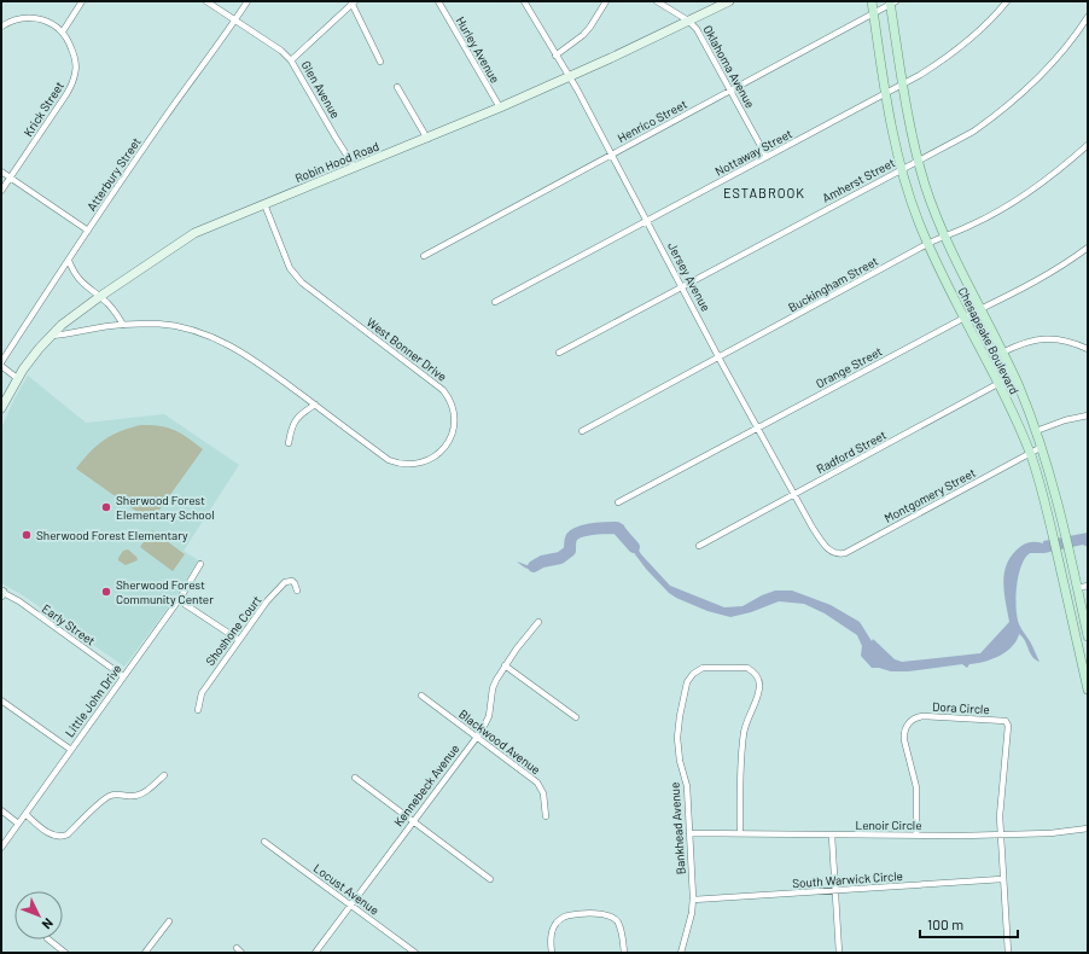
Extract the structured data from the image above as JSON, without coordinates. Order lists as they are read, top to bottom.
{
  "streets": {
    "main road": ["Chesapeake Boulevard"],
    "street": [
      "Hurley Avenue",
      "Oklahoma Avenue",
      "Glen Avenue",
      "Krick Street",
      "Henrico Street",
      "Nottaway Street",
      "Robin Hood Road",
      "Atterbury Street",
      "Amherst Street",
      "Jersey Avenue",
      "Buckingham Street",
      "West Bonner Drive",
      "Orange Street",
      "Radford Street",
      "Montgomery Street",
      "Early Street",
      "Shoshone Court",
      "Little John Drive",
      "Dora Circle",
      "Blackwood Avenue",
      "Kennebeck Avenue",
      "Lenoir Circle",
      "Bankhead Avenue",
      "South Warwick Circle",
      "Locust Avenue"
    ]
  },
  "crossings": [
    ["Hurley Avenue", "Robin Hood Road"],
    ["Oklahoma Avenue", "Henrico Street"],
    ["Oklahoma Avenue", "Nottaway Street"],
    ["Oklahoma Avenue", "Robin Hood Road"],
    ["Glen Avenue", "Robin Hood Road"],
    ["Glen Avenue", "Atterbury Street"],
    ["Henrico Street", "Jersey Avenue"],
    ["Henrico Street", "Chesapeake Boulevard"],
    ["Nottaway Street", "Jersey Avenue"],
    ["Nottaway Street", "Chesapeake Boulevard"],
    ["Robin Hood Road", "Jersey Avenue"],
    ["Robin Hood Road", "West Bonner Drive"],
    ["Amherst Street", "Jersey Avenue"],
    ["Amherst Street", "Chesapeake Boulevard"],
    ["Jersey Avenue", "Buckingham Street"],
    ["Jersey Avenue", "Orange Street"],
    ["Jersey Avenue", "Radford Street"],
    ["Jersey Avenue", "Montgomery Street"],
    ["Buckingham Street", "Chesapeake Boulevard"],
    ["Chesapeake Boulevard", "Orange Street"],
    ["Chesapeake Boulevard", "Radford Street"],
    ["Chesapeake Boulevard", "Montgomery Street"],
    ["Early Street", "Little John Drive"],
    ["Dora Circle", "Lenoir Circle"],
    ["Blackwood Avenue", "Kennebeck Avenue"],
    ["Kennebeck Avenue", "Locust Avenue"],
    ["Lenoir Circle", "Bankhead Avenue"],
    ["Bankhead Avenue", "South Warwick Circle"]
  ],
  "districts": ["ESTABROOK"],
  "places": ["Sherwood Forest Elementary School", "Sherwood Forest Elementary", "Sherwood Forest Community Center"],
  "scale_bar": "100 m",
  "north": "bottom right"
}
